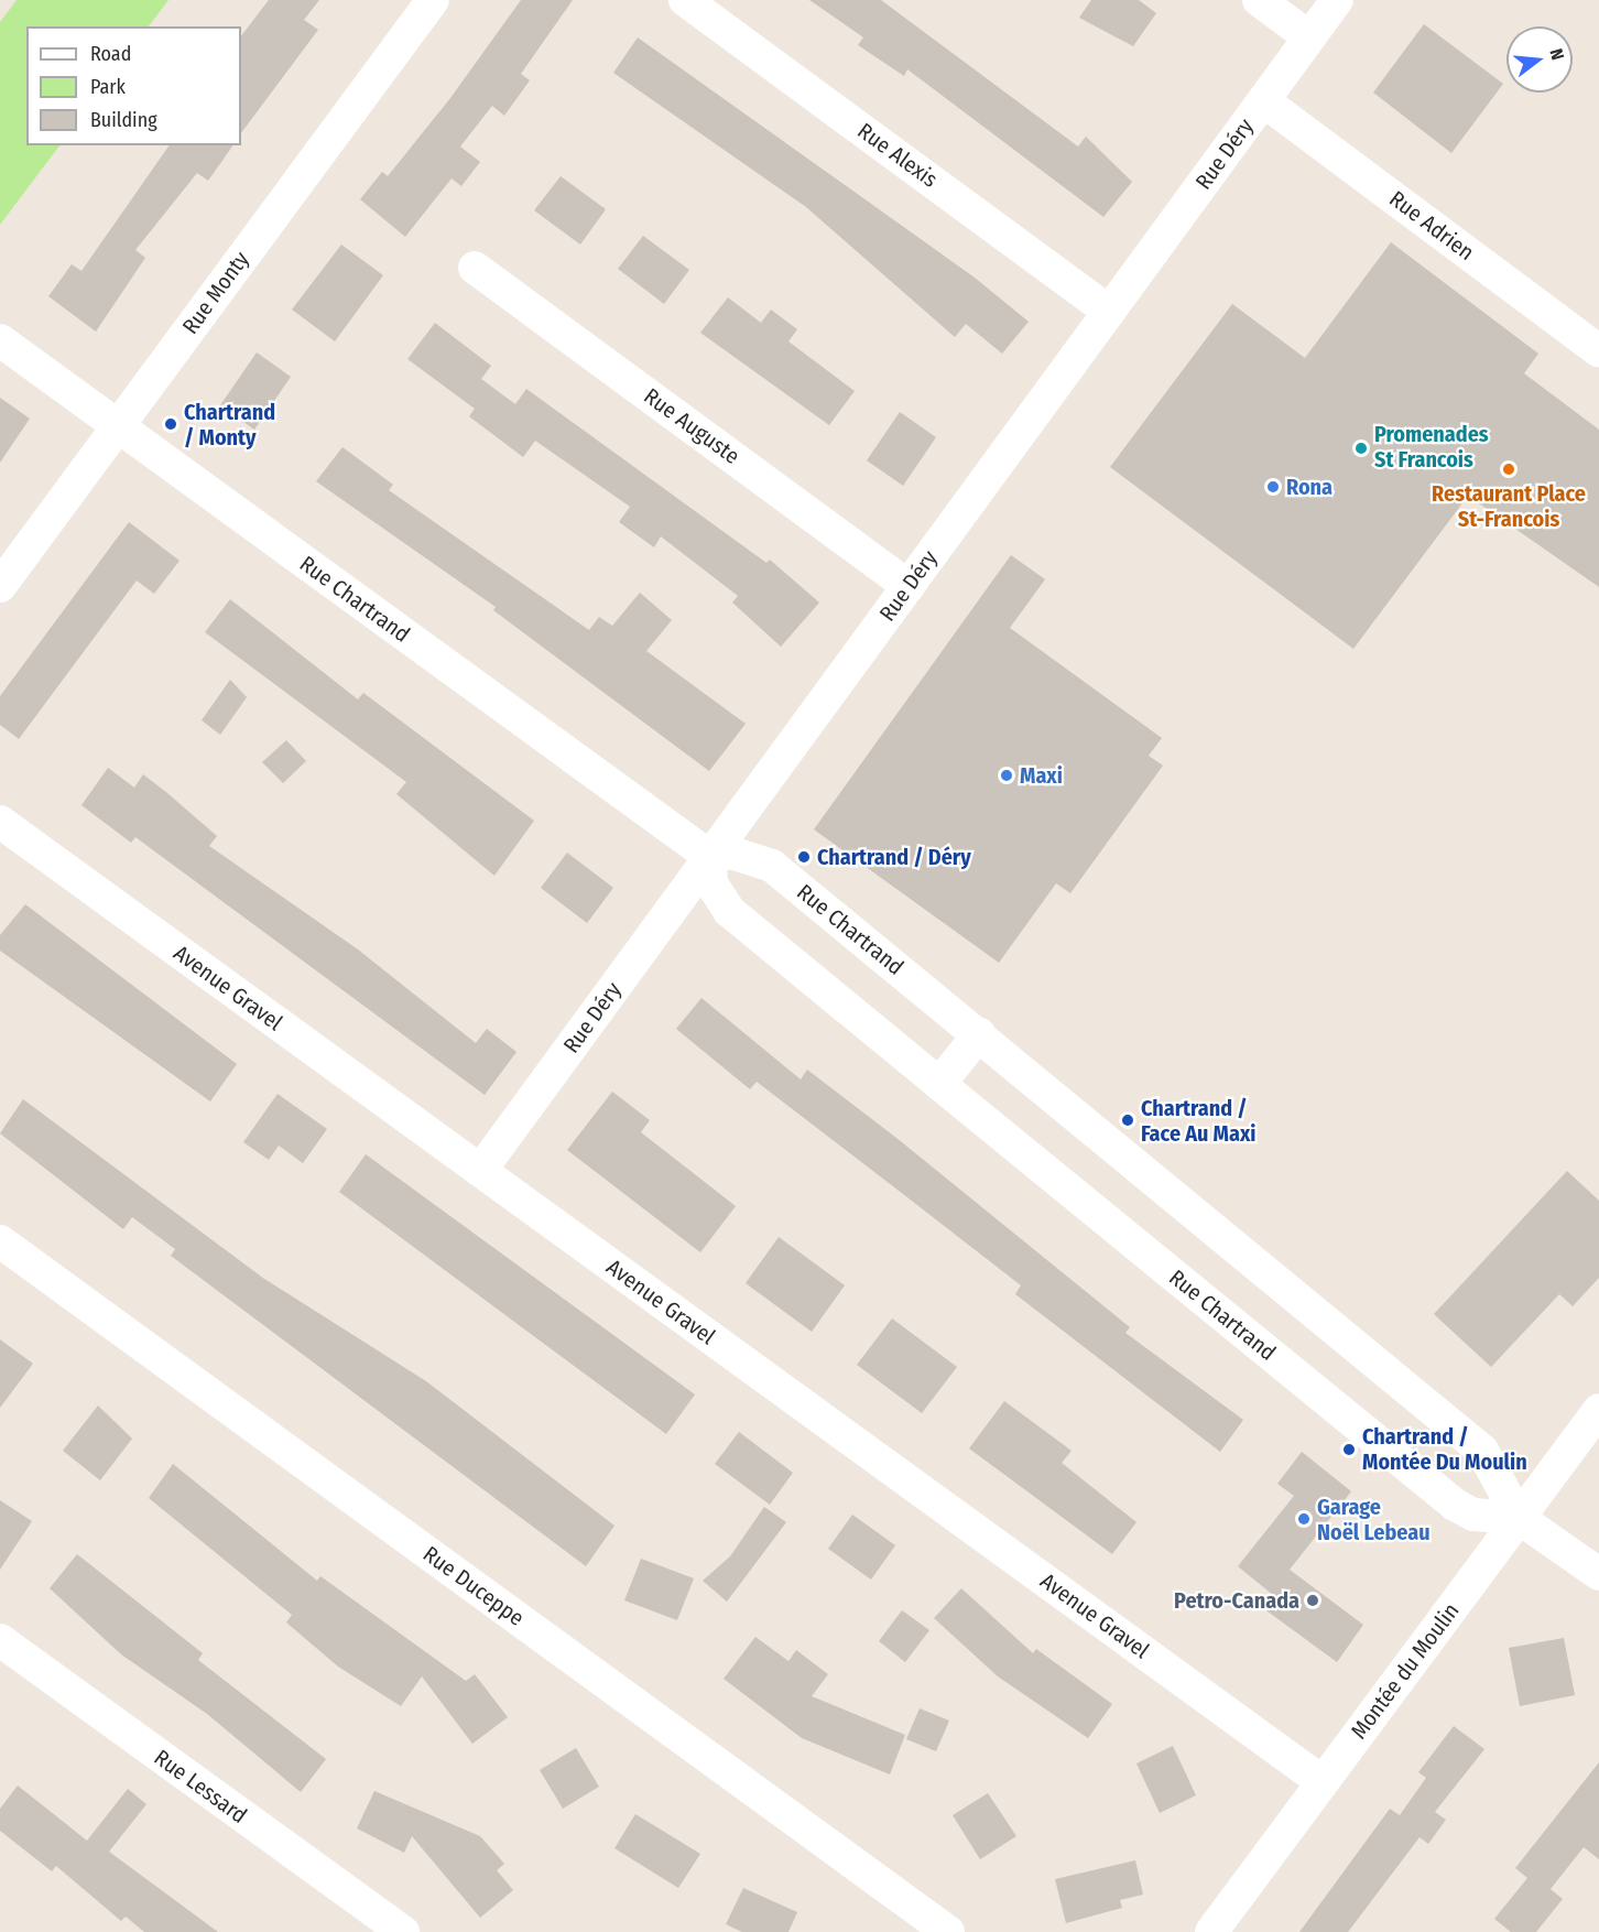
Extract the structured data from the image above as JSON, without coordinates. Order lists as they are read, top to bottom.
{
  "streets": {
    "street": [
      "Rue Déry",
      "Rue Alexis",
      "Rue Adrien",
      "Rue Monty",
      "Rue Auguste",
      "Rue Chartrand",
      "Avenue Gravel",
      "Rue Duceppe",
      "Montée du Moulin",
      "Rue Lessard"
    ]
  },
  "crossings": [
    ["Rue Déry", "Rue Alexis"],
    ["Rue Déry", "Rue Adrien"],
    ["Rue Déry", "Rue Auguste"],
    ["Rue Déry", "Rue Chartrand"],
    ["Rue Déry", "Avenue Gravel"],
    ["Rue Monty", "Rue Chartrand"],
    ["Rue Chartrand", "Montée du Moulin"],
    ["Avenue Gravel", "Montée du Moulin"]
  ],
  "places": [
    "Chartrand / Monty",
    "Promenades St Francois",
    "Restaurant Place St-Francois",
    "Rona",
    "Maxi",
    "Chartrand / Déry",
    "Chartrand / Face Au Maxi",
    "Chartrand / Montée Du Moulin",
    "Garage Noël Lebeau",
    "Petro-Canada"
  ],
  "legend": ["Road", "Park", "Building"],
  "north": "right"
}
